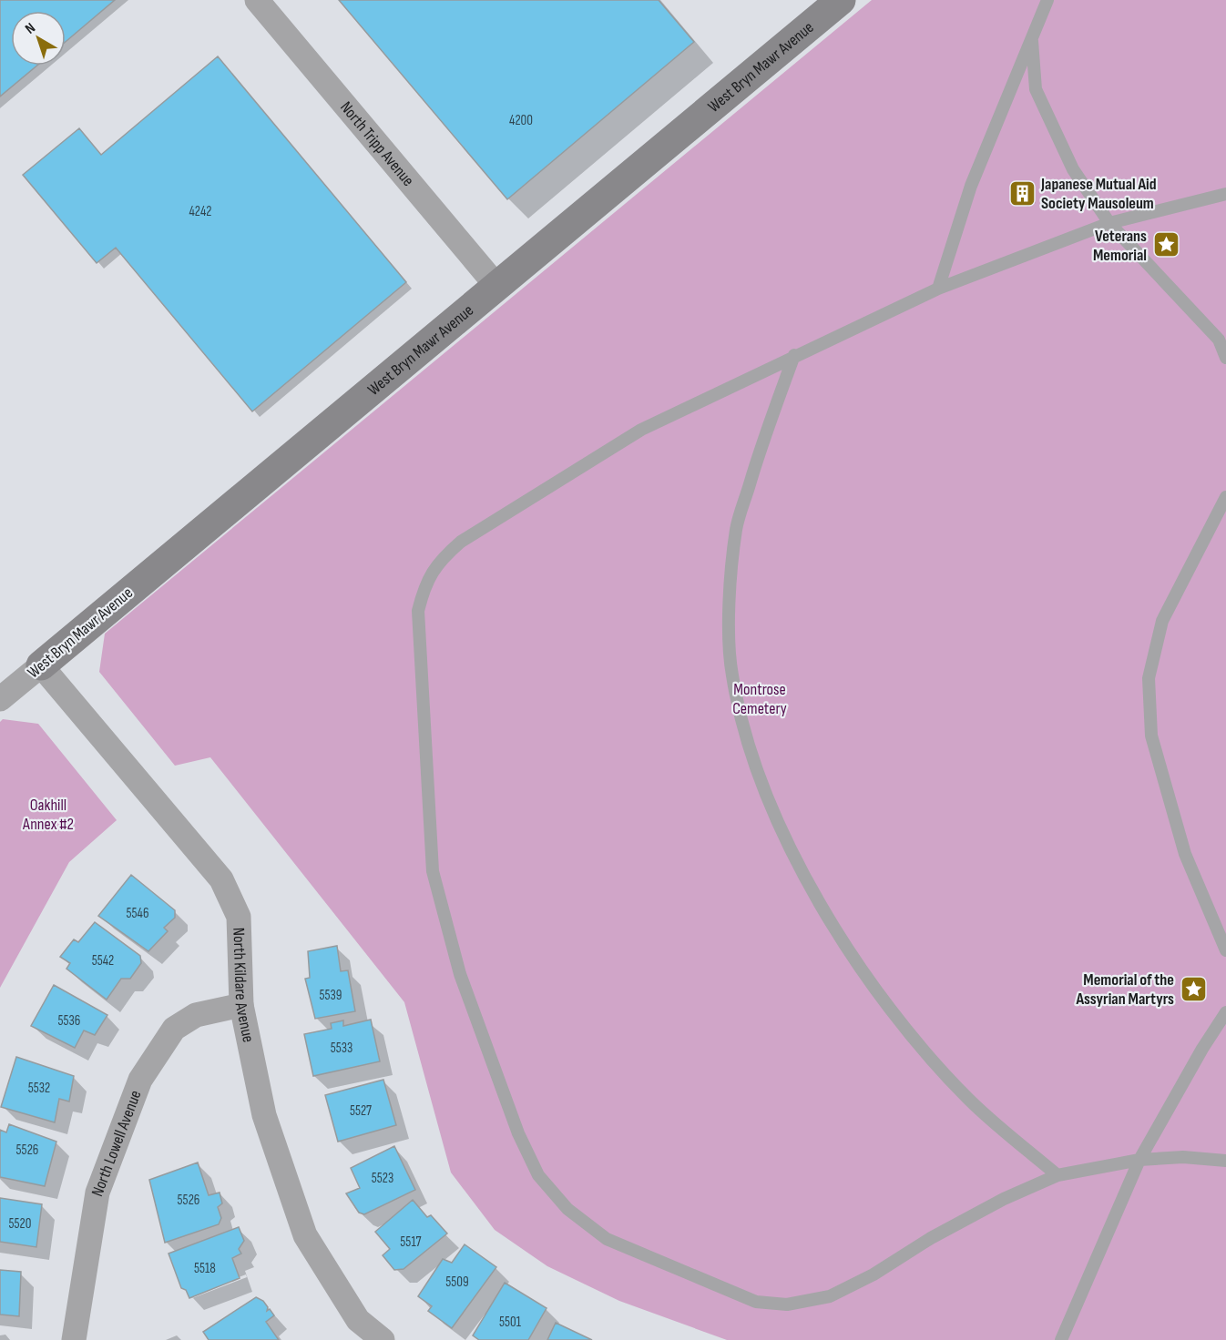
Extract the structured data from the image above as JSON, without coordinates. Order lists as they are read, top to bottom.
{
  "streets": {
    "street": [
      "West Bryn Mawr Avenue",
      "North Tripp Avenue",
      "North Kildare Avenue",
      "North Lowell Avenue"
    ]
  },
  "crossings": [
    ["West Bryn Mawr Avenue", "North Tripp Avenue"],
    ["West Bryn Mawr Avenue", "North Kildare Avenue"],
    ["North Kildare Avenue", "North Lowell Avenue"]
  ],
  "parks": ["Montrose Cemetery", "Oakhill Annex #2"],
  "places": {
    "building": ["Japanese Mutual Aid Society Mausoleum"],
    "place": ["Veterans Memorial", "Memorial of the Assyrian Martyrs"]
  },
  "house_numbers": [
    "4200",
    "4242",
    "5546",
    "5542",
    "5539",
    "5536",
    "5533",
    "5532",
    "5527",
    "5526",
    "5523",
    "5526",
    "5520",
    "5517",
    "5518",
    "5509",
    "5501"
  ],
  "north": "top left"
}
